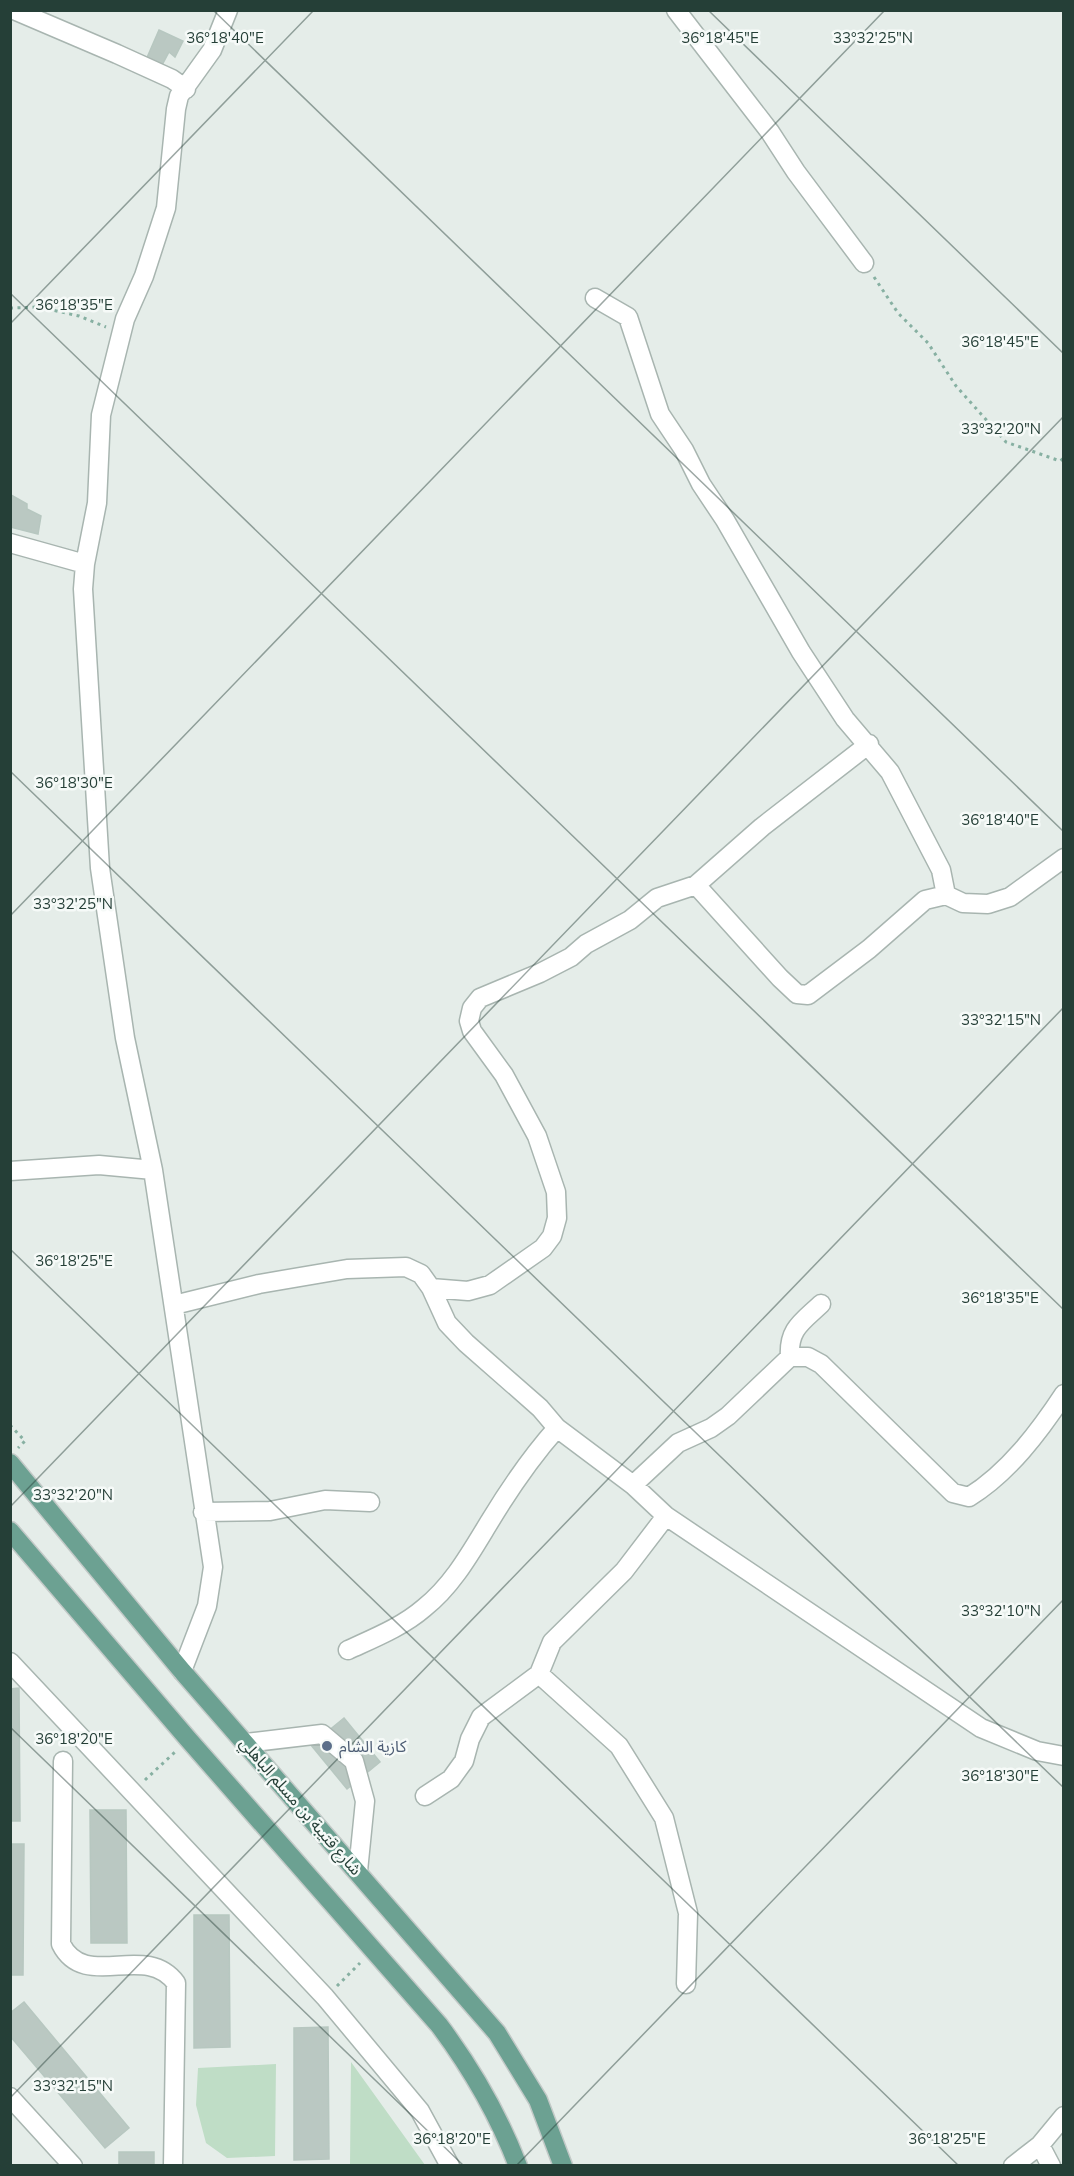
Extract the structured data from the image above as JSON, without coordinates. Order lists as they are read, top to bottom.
{
  "streets": {
    "main road": ["شارع قتيبة بن مسلم الباهلي"]
  },
  "places": ["كازية الشام"],
  "coordinates": [
    "36°18'40\"E",
    "36°18'45\"E",
    "33°32'25\"N",
    "36°18'35\"E",
    "33°32'20\"N",
    "36°18'30\"E",
    "33°32'15\"N",
    "36°18'25\"E",
    "33°32'10\"N",
    "36°18'20\"E"
  ]
}
